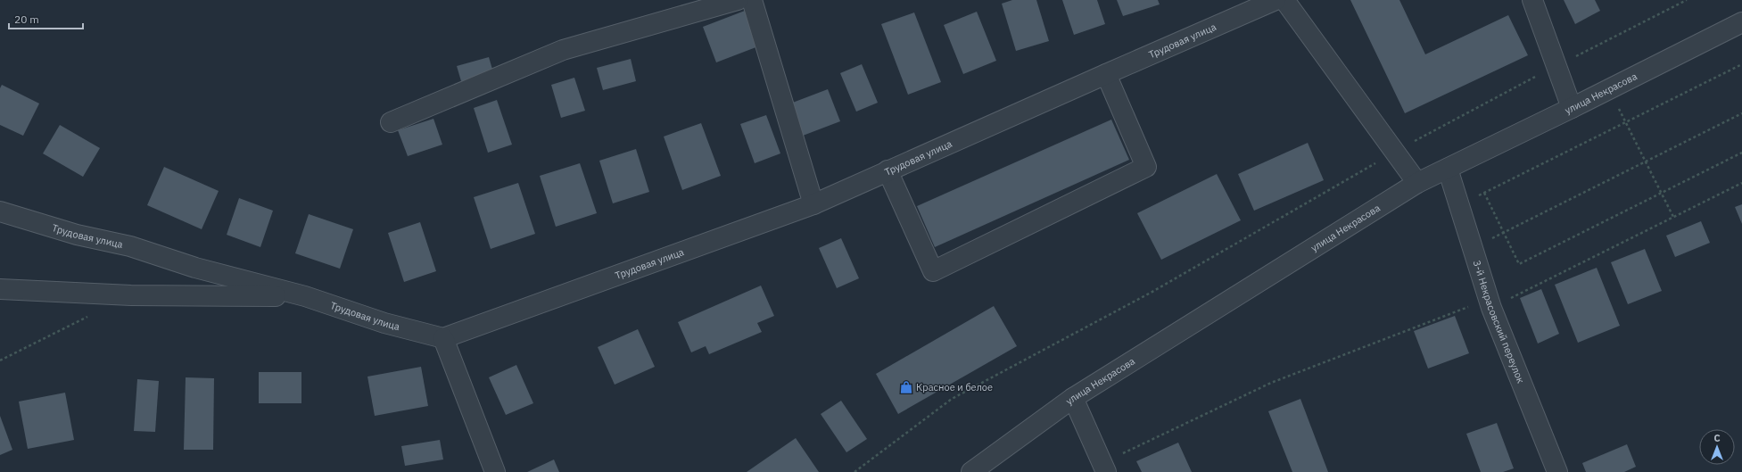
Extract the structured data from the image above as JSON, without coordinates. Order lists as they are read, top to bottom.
{
  "streets": {
    "street": ["Трудовая улица", "улица Некрасова", "3-й Некрасовский переулок"]
  },
  "crossings": [
    ["улица Некрасова", "3-й Некрасовский переулок"]
  ],
  "places": {
    "shop": ["Красное и белое"]
  },
  "scale_bar": "20 m",
  "north": "top"
}
